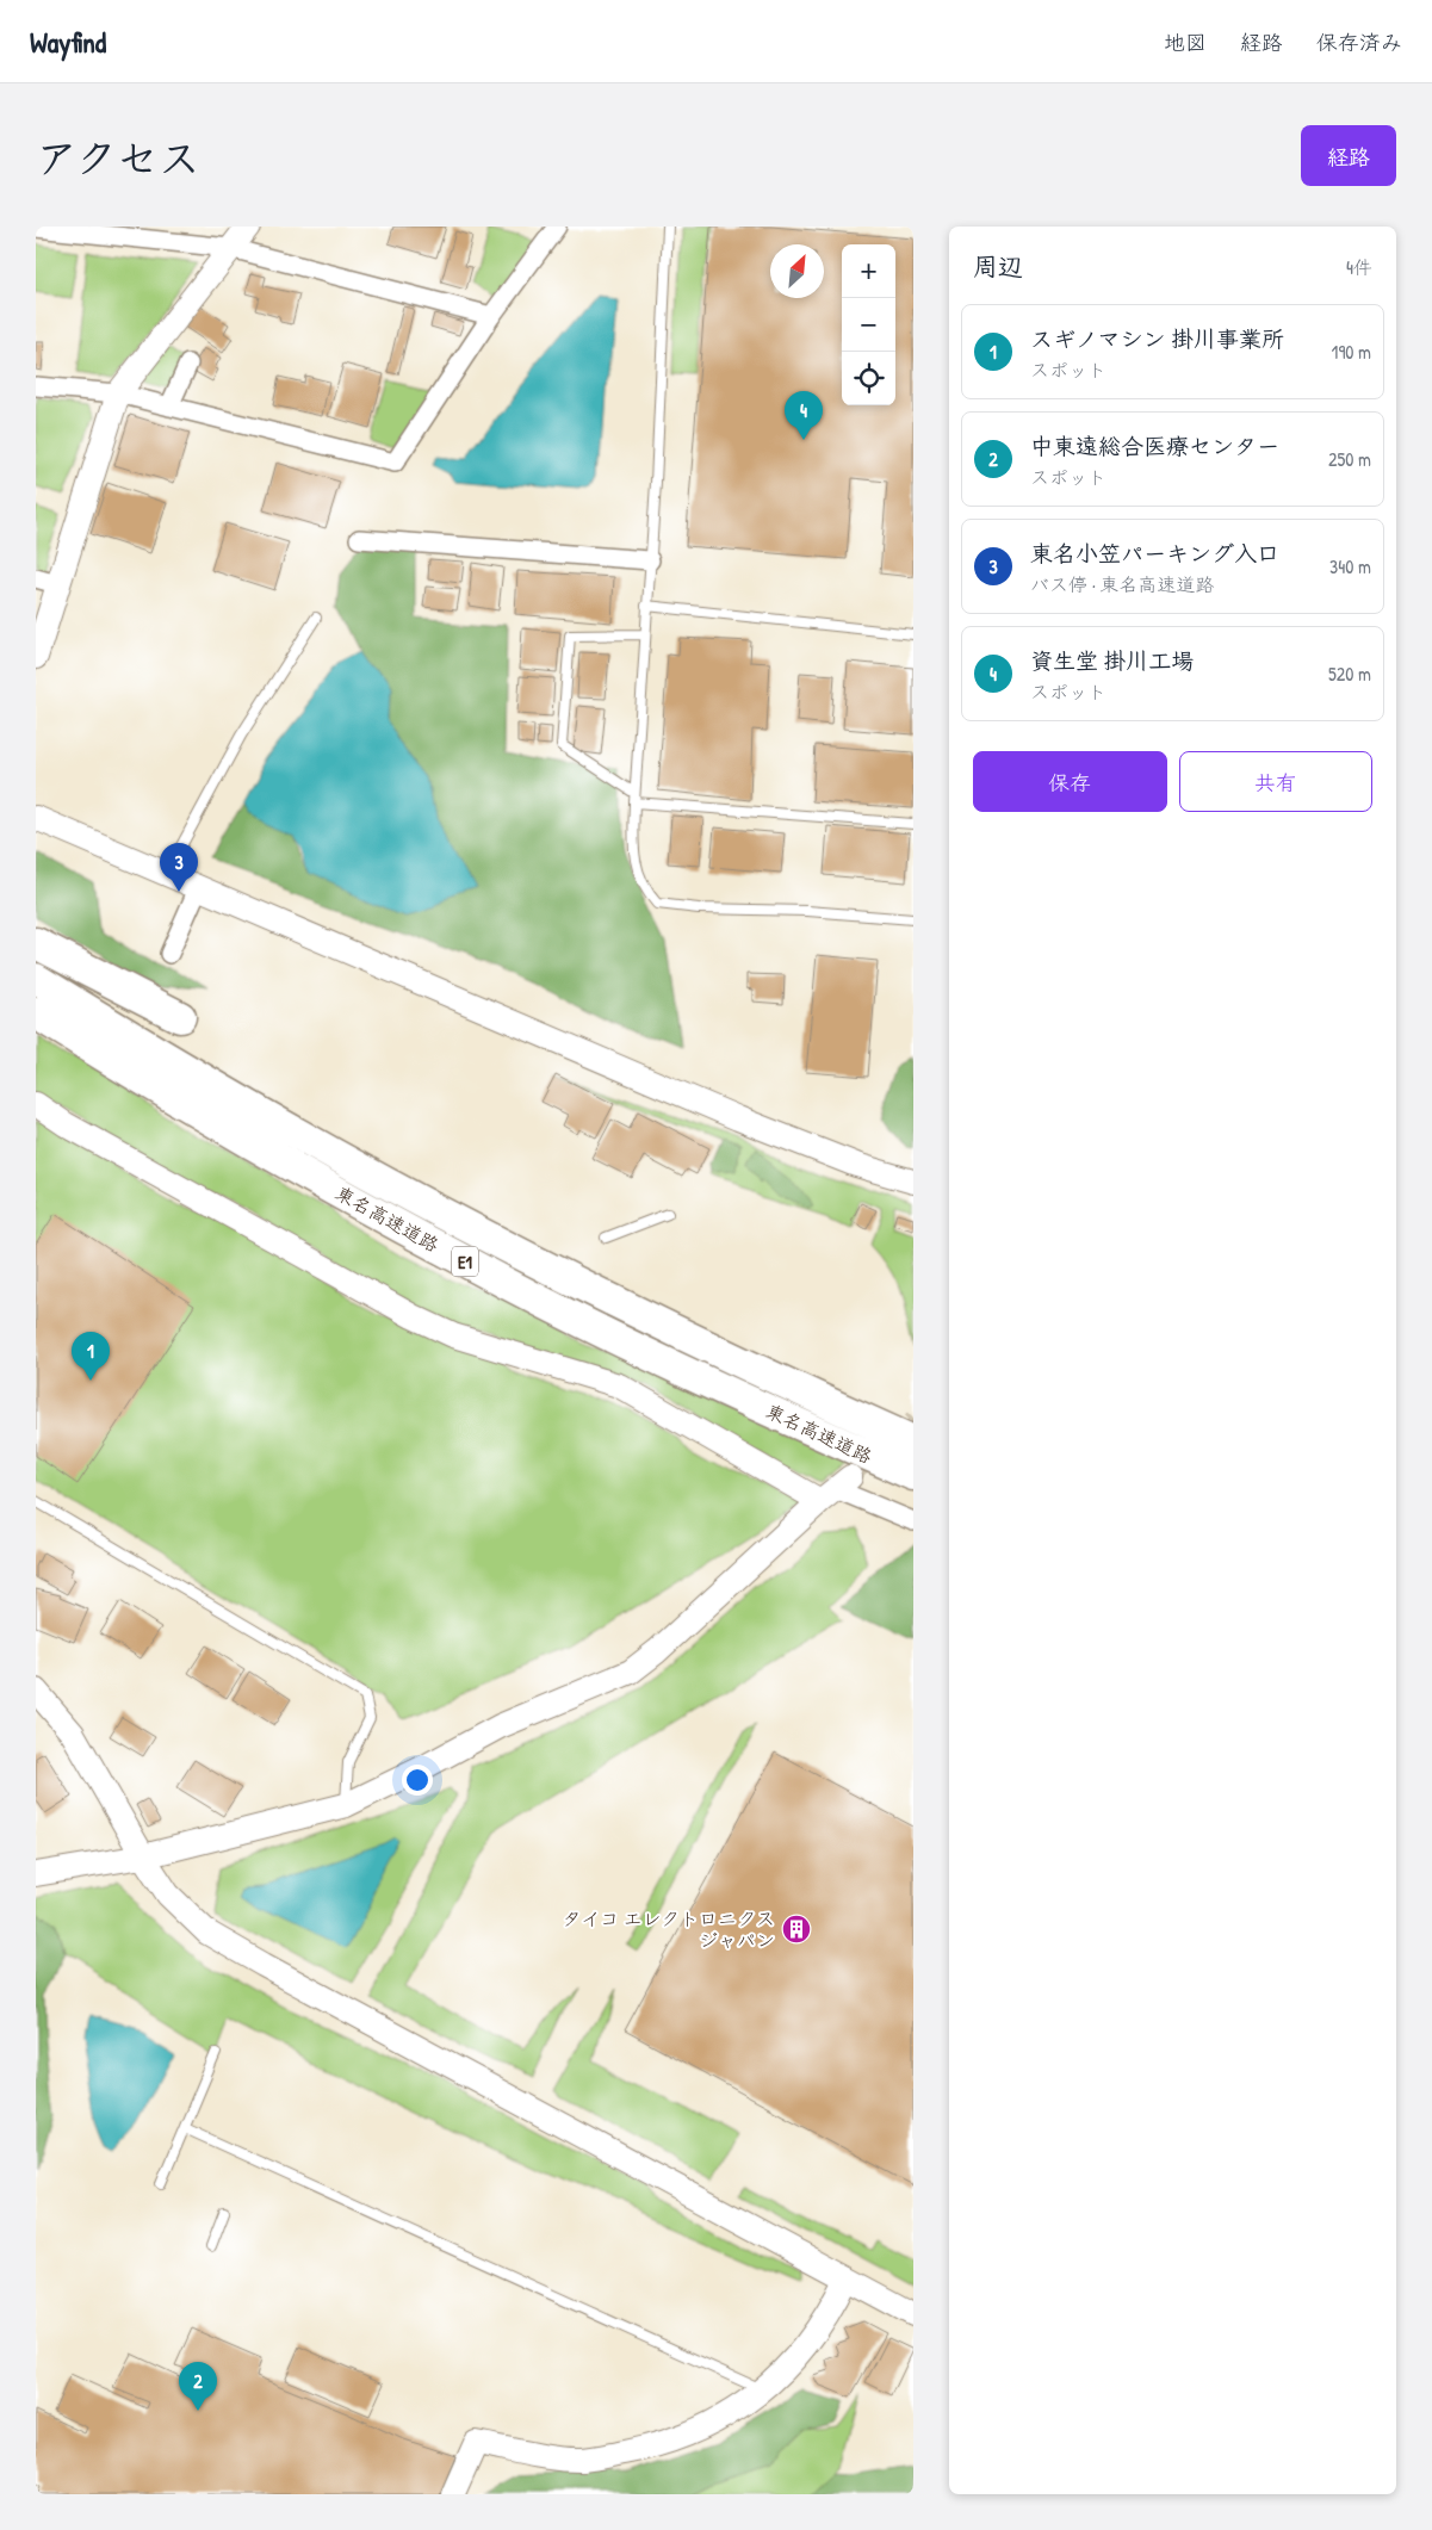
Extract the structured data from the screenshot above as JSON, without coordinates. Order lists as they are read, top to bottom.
{
  "streets": {
    "highway": ["東名高速道路", "E1"]
  },
  "places": {
    "building": ["タイコ エレクトロニクス ジャパン"]
  },
  "north": "top right",
  "page": {
    "header": "Wayfind",
    "nav": ["地図", "経路", "保存済み"],
    "title": "アクセス",
    "buttons": [
      "経路",
      ["保存", "共有"]
    ],
    "heading": ["周辺", "4件"],
    "map_buttons": ["+", "−"],
    "list": [
      {
        "mark": "1",
        "name": "スギノマシン 掛川事業所",
        "note": "スポット",
        "value": "190 m"
      },
      {
        "mark": "2",
        "name": "中東遠総合医療センター",
        "note": "スポット",
        "value": "250 m"
      },
      {
        "mark": "3",
        "name": "東名小笠パーキング入口",
        "note": "バス停 · 東名高速道路",
        "value": "340 m"
      },
      {
        "mark": "4",
        "name": "資生堂 掛川工場",
        "note": "スポット",
        "value": "520 m"
      }
    ],
    "pins": [
      "4",
      "3",
      "1",
      "2"
    ]
  }
}
